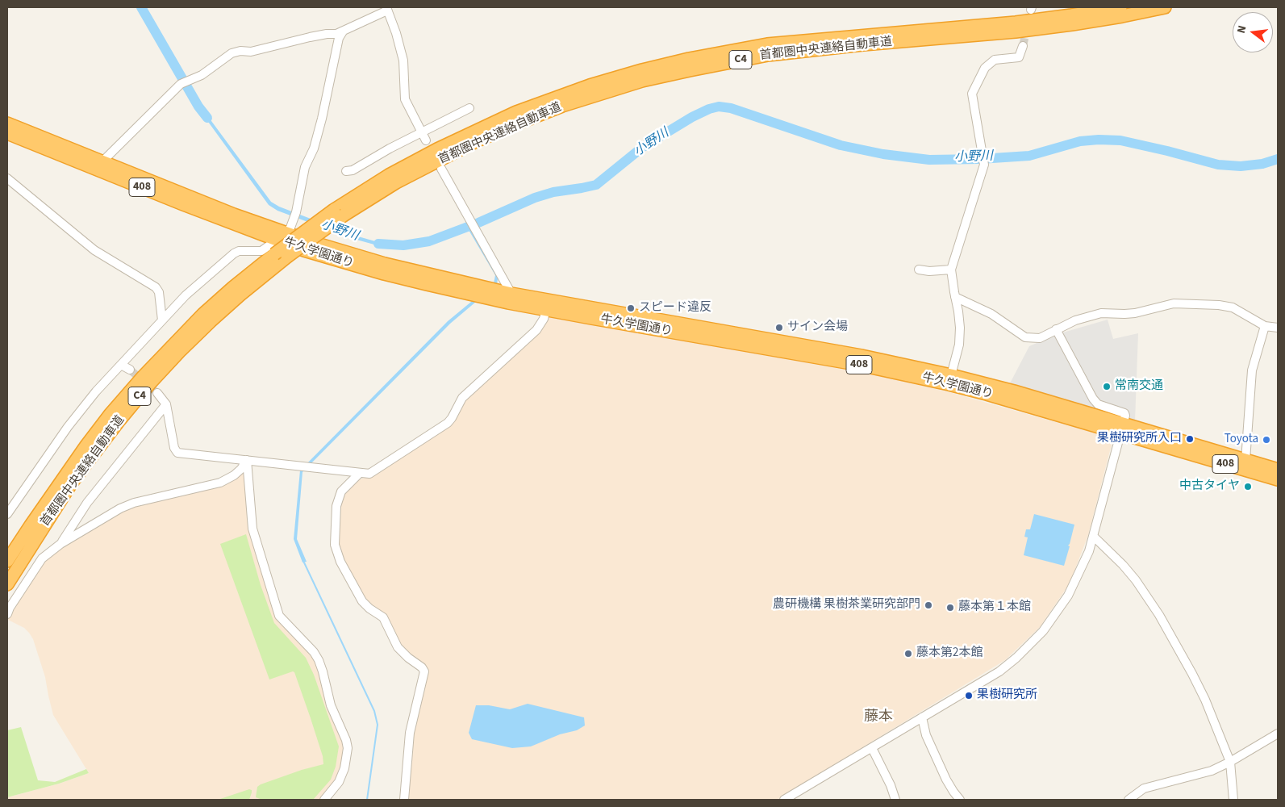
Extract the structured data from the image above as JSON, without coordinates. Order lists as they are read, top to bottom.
{
  "streets": {
    "highway": [
      "首都圏中央連絡自動車道",
      "C4",
      "408",
      "牛久学園通り"
    ]
  },
  "districts": ["藤本"],
  "water": ["小野川"],
  "places": [
    "スピード違反",
    "サイン会場",
    "常南交通",
    "果樹研究所入口",
    "Toyota",
    "中古タイヤ",
    "農研機構 果樹茶業研究部門",
    "藤本第１本館",
    "藤本第2本館",
    "果樹研究所"
  ],
  "north": "left"
}
